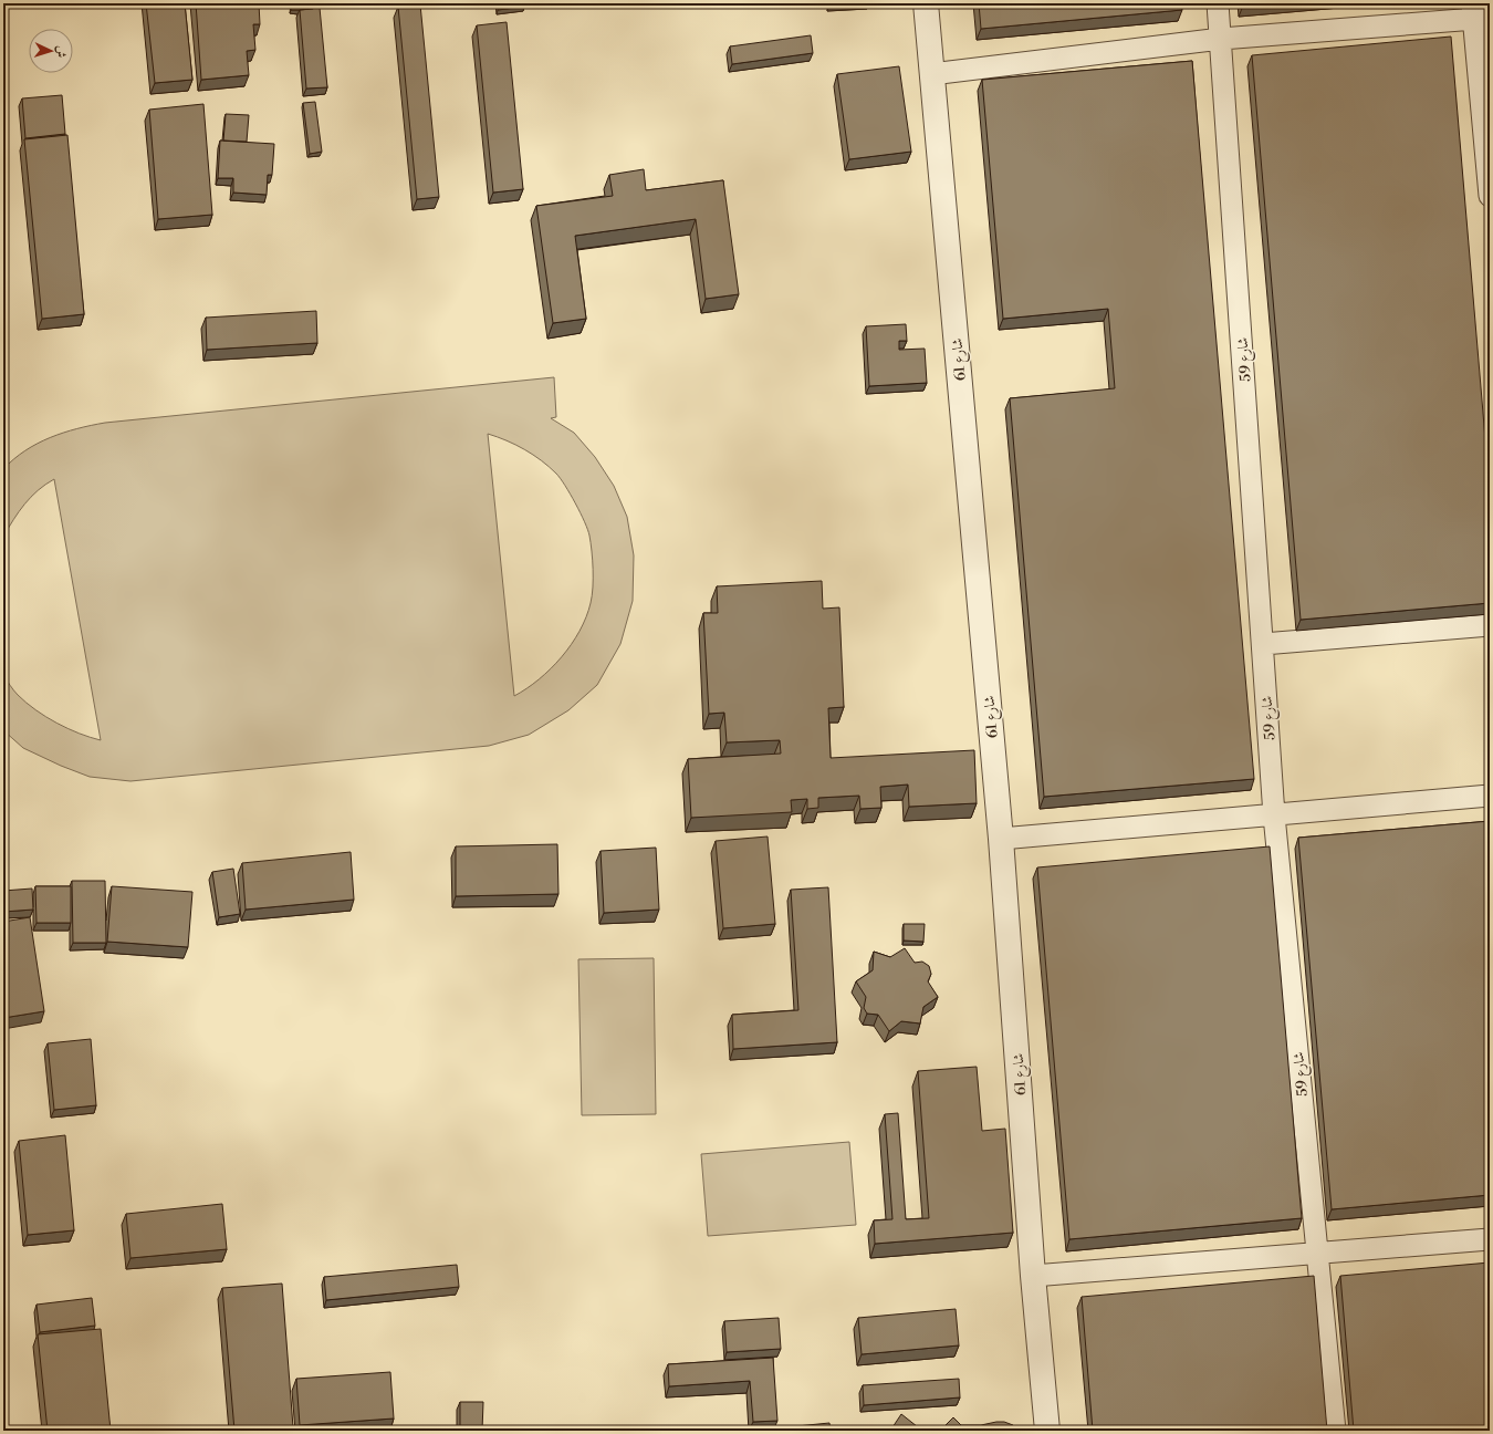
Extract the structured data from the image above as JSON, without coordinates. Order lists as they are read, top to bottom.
{
  "streets": {
    "street": ["شارع 61", "شارع 59"]
  },
  "north": "right"
}
